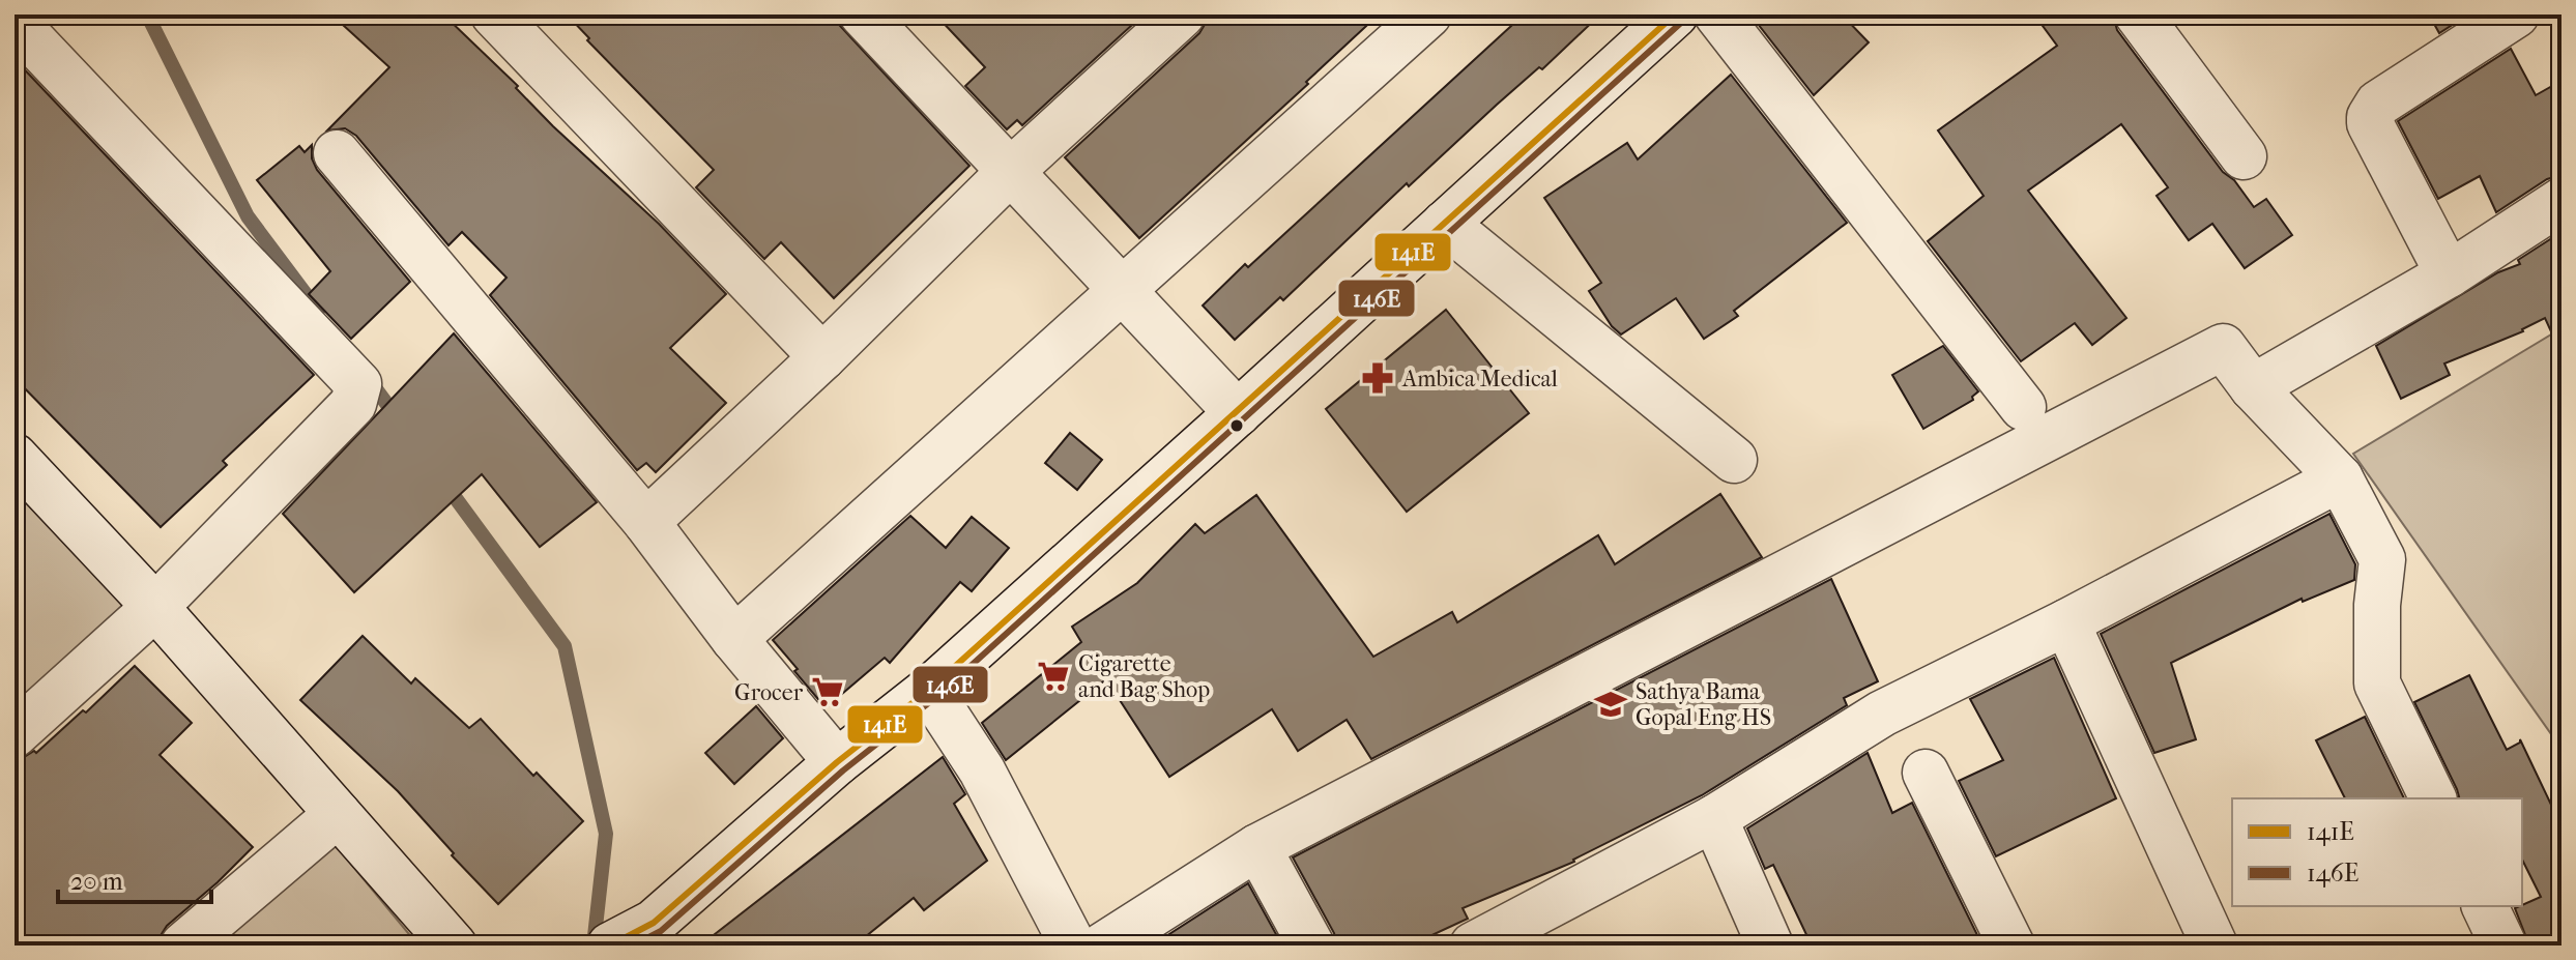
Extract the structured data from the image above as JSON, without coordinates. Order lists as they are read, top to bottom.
{
  "places": {
    "pharmacy": ["Ambica Medical"],
    "supermarket": ["Cigarette and Bag Shop", "Grocer"],
    "school or university": ["Sathya Bama Gopal Eng HS"]
  },
  "lines": ["transit line 141E", "transit line 146E"],
  "legend": ["141E", "146E"],
  "scale_bar": "20 m"
}
